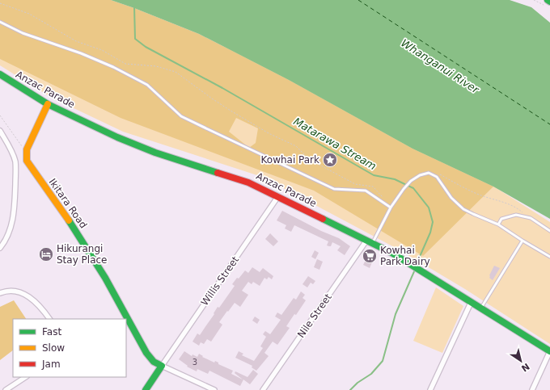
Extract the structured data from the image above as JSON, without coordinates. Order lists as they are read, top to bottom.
{
  "streets": {
    "main road": ["Anzac Parade", "Ikitara Road"],
    "street": ["Willis Street", "Nile Street"]
  },
  "crossings": [
    ["Anzac Parade", "Willis Street"],
    ["Anzac Parade", "Nile Street"],
    ["Ikitara Road", "Willis Street"]
  ],
  "water": ["Whanganui River", "Matarawa Stream"],
  "places": {
    "place": ["Kowhai Park"],
    "hotel": ["Hikurangi Stay Place"],
    "supermarket": ["Kowhai Park Dairy"]
  },
  "house_numbers": ["3"],
  "legend": ["Fast", "Slow", "Jam"],
  "north": "bottom right"
}
